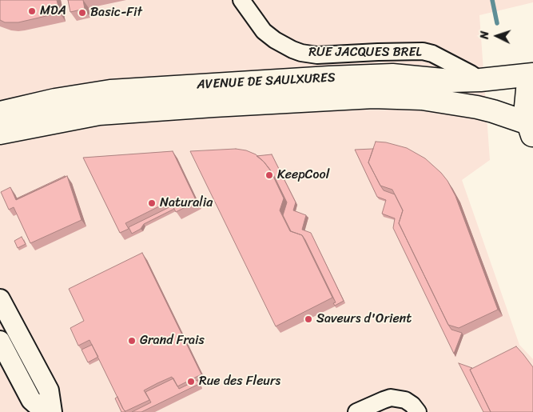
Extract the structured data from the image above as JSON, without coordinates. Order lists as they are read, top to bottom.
{
  "streets": {
    "main road": ["AVENUE DE SAULXURES"],
    "street": ["RUE JACQUES BREL"]
  },
  "crossings": [
    ["RUE JACQUES BREL", "AVENUE DE SAULXURES"]
  ],
  "places": [
    "MDA",
    "Basic-Fit",
    "KeepCool",
    "Naturalia",
    "Saveurs d'Orient",
    "Grand Frais",
    "Rue des Fleurs"
  ],
  "north": "left"
}
